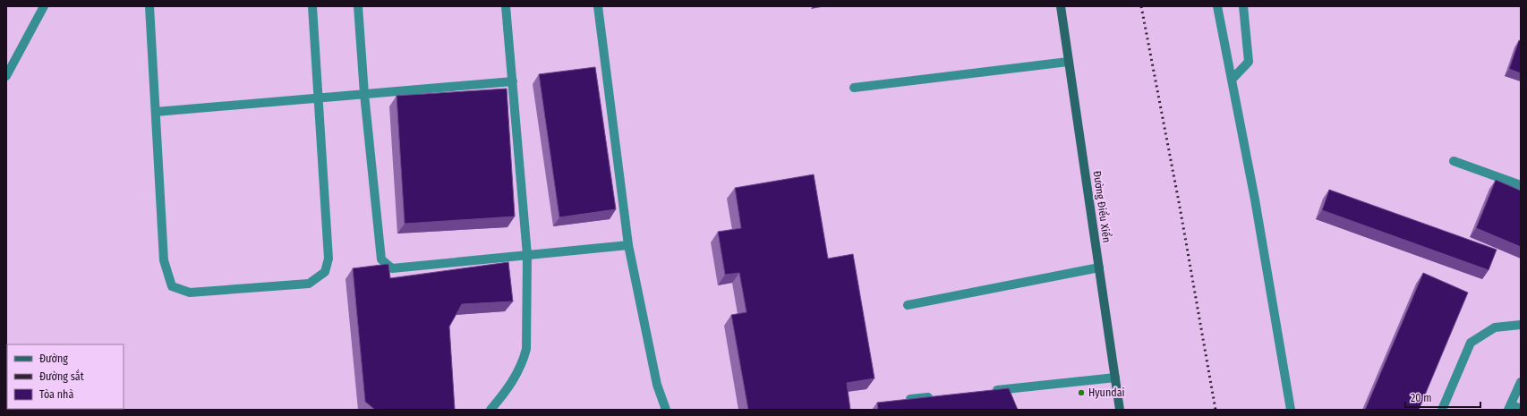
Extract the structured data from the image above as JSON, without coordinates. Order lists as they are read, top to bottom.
{
  "streets": {
    "street": ["Đường Điểu Xiển"]
  },
  "places": ["Hyundai"],
  "legend": ["Đường", "Đường sắt", "Tòa nhà"],
  "scale_bar": "20 m"
}
